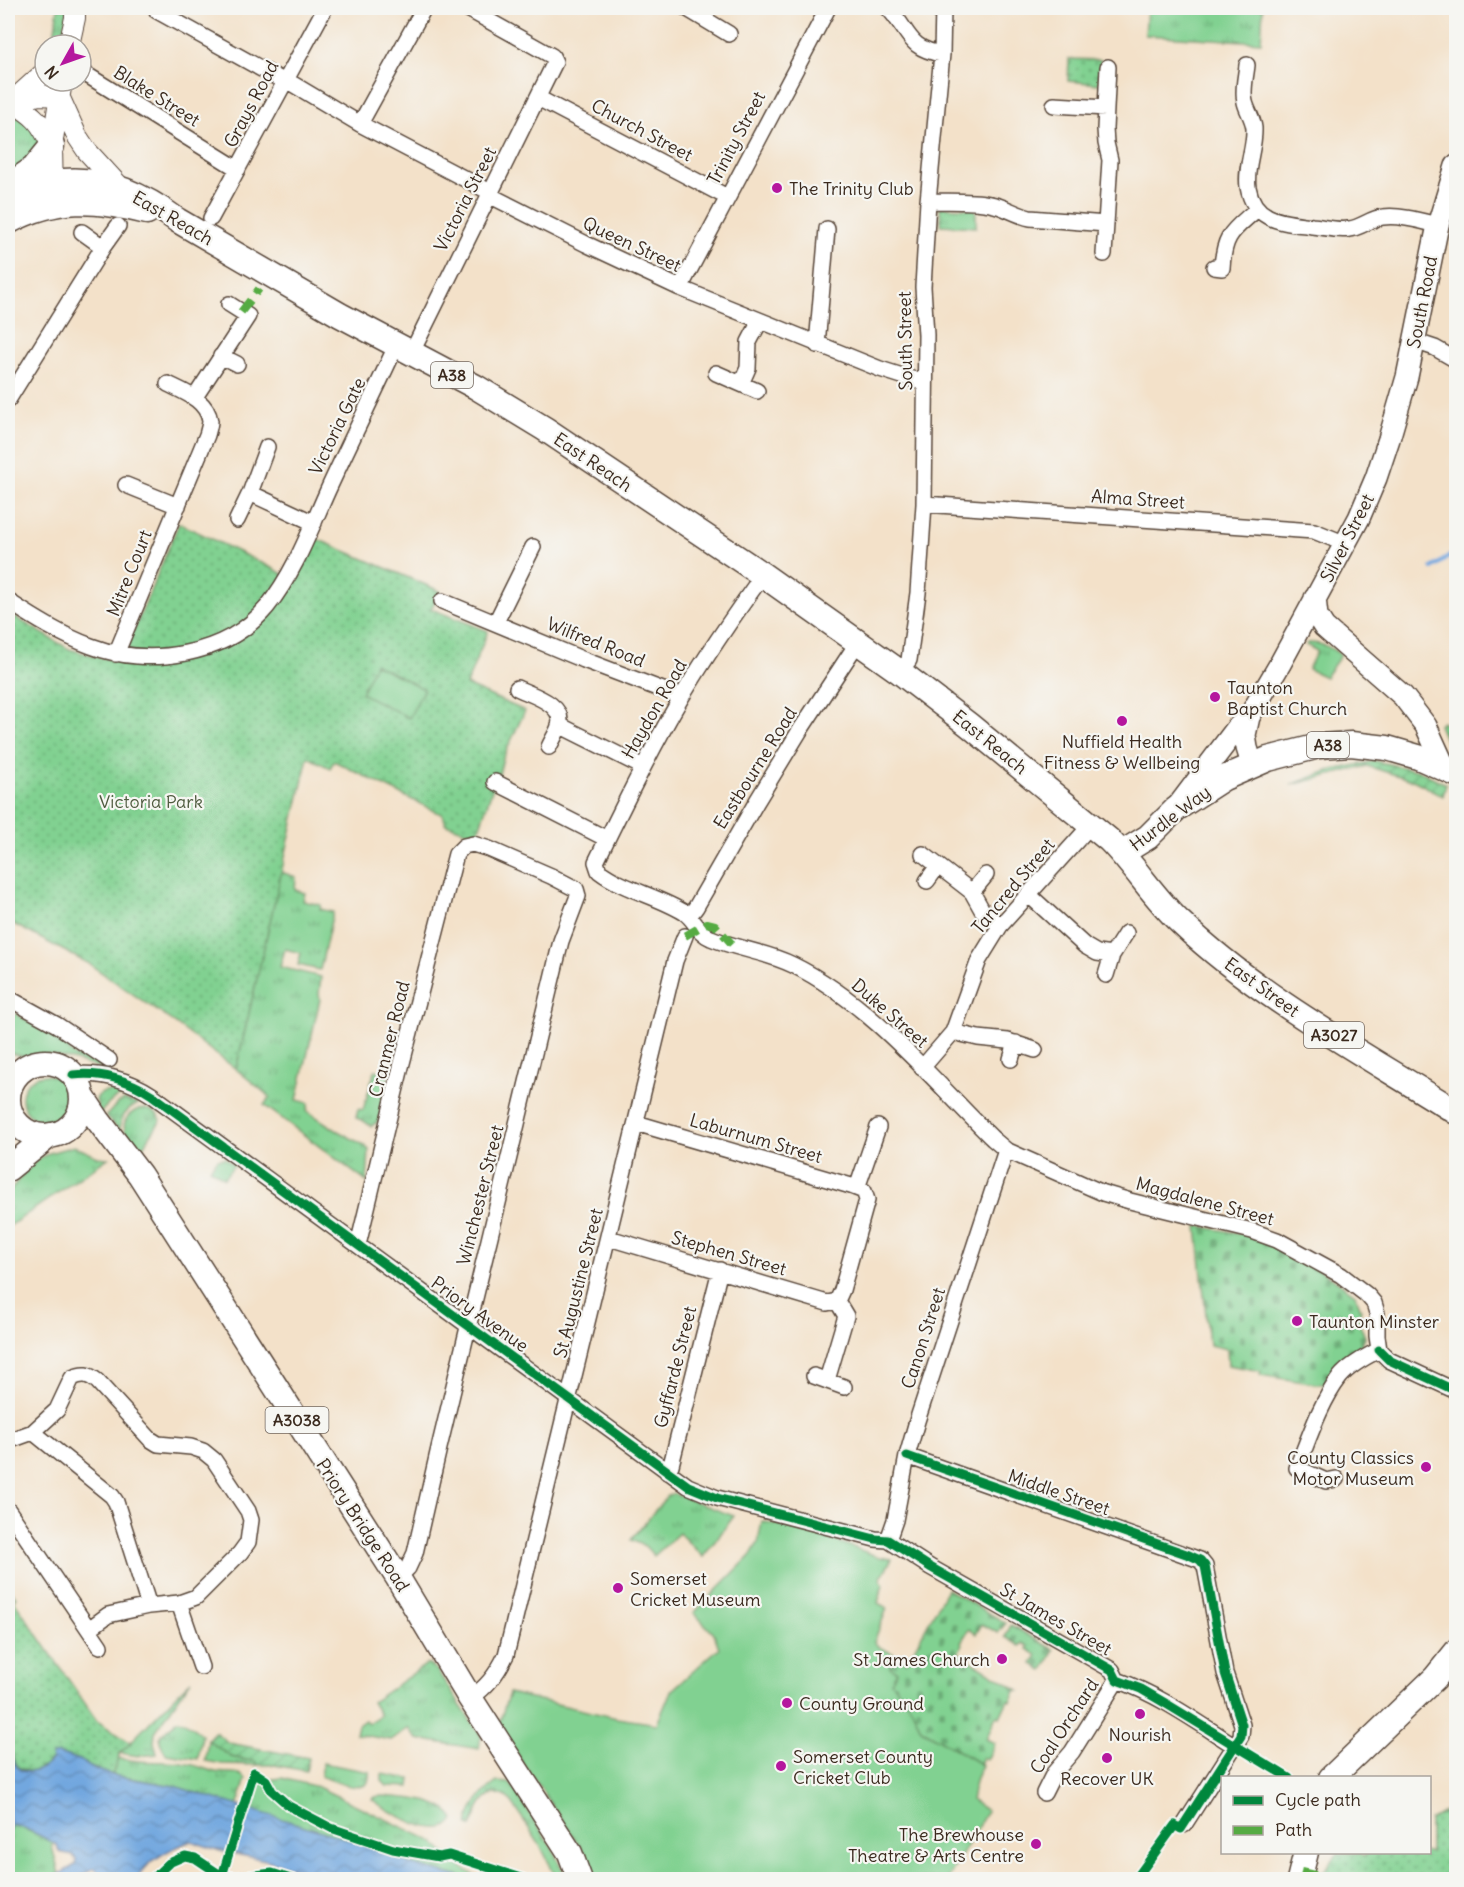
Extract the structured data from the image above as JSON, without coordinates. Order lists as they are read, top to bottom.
{
  "streets": {
    "main road": [
      "East Reach",
      "South Road",
      "A38",
      "Silver Street",
      "Hurdle Way",
      "East Street",
      "A3027",
      "A3038",
      "Priory Bridge Road"
    ],
    "street": [
      "Blake Street",
      "Grays Road",
      "Church Street",
      "Trinity Street",
      "Victoria Street",
      "Queen Street",
      "South Street",
      "Victoria Gate",
      "Alma Street",
      "Mitre Court",
      "Wilfred Road",
      "Haydon Road",
      "Eastbourne Road",
      "Tancred Street",
      "Duke Street",
      "Cranmer Road",
      "Laburnum Street",
      "Winchester Street",
      "Magdalene Street",
      "Stephen Street",
      "St Augustine Street",
      "Priory Avenue",
      "Canon Street",
      "Gyffarde Street",
      "Middle Street",
      "St James Street",
      "Coal Orchard"
    ]
  },
  "crossings": [
    ["Blake Street", "Grays Road"],
    ["Grays Road", "Queen Street"],
    ["Church Street", "Trinity Street"],
    ["Church Street", "Victoria Street"],
    ["Trinity Street", "Queen Street"],
    ["Victoria Street", "East Reach"],
    ["Victoria Street", "Queen Street"],
    ["Victoria Street", "Victoria Gate"],
    ["East Reach", "South Street"],
    ["East Reach", "A38"],
    ["East Reach", "Victoria Gate"],
    ["East Reach", "Haydon Road"],
    ["East Reach", "Eastbourne Road"],
    ["East Reach", "Hurdle Way"],
    ["East Reach", "Tancred Street"],
    ["East Reach", "East Street"],
    ["Queen Street", "South Street"],
    ["South Road", "Silver Street"],
    ["South Street", "Alma Street"],
    ["Victoria Gate", "Mitre Court"],
    ["Alma Street", "Silver Street"],
    ["Silver Street", "Hurdle Way"],
    ["Wilfred Road", "Haydon Road"],
    ["Haydon Road", "Duke Street"],
    ["Eastbourne Road", "Duke Street"],
    ["Eastbourne Road", "St Augustine Street"],
    ["Hurdle Way", "East Street"],
    ["Tancred Street", "Duke Street"],
    ["Duke Street", "Magdalene Street"],
    ["Duke Street", "St Augustine Street"],
    ["Duke Street", "Canon Street"],
    ["Cranmer Road", "Winchester Street"],
    ["Cranmer Road", "Priory Avenue"],
    ["Laburnum Street", "St Augustine Street"],
    ["Winchester Street", "Priory Avenue"],
    ["Winchester Street", "Priory Bridge Road"],
    ["Magdalene Street", "Canon Street"],
    ["Stephen Street", "St Augustine Street"],
    ["Stephen Street", "Gyffarde Street"],
    ["St Augustine Street", "Priory Avenue"],
    ["St Augustine Street", "Priory Bridge Road"],
    ["Priory Avenue", "Canon Street"],
    ["Priory Avenue", "Gyffarde Street"],
    ["Priory Avenue", "A3038"],
    ["Priory Avenue", "Priory Bridge Road"],
    ["Priory Avenue", "St James Street"],
    ["Canon Street", "Middle Street"],
    ["Canon Street", "St James Street"],
    ["A3038", "Priory Bridge Road"],
    ["Middle Street", "St James Street"],
    ["St James Street", "Coal Orchard"]
  ],
  "parks": ["Victoria Park"],
  "places": [
    "The Trinity Club",
    "Taunton Baptist Church",
    "Nuffield Health Fitness & Wellbeing",
    "Taunton Minster",
    "County Classics Motor Museum",
    "Somerset Cricket Museum",
    "St James Church",
    "County Ground",
    "Nourish",
    "Recover UK",
    "Somerset County Cricket Club",
    "The Brewhouse Theatre & Arts Centre"
  ],
  "legend": ["Cycle path", "Path"],
  "north": "bottom left"
}
